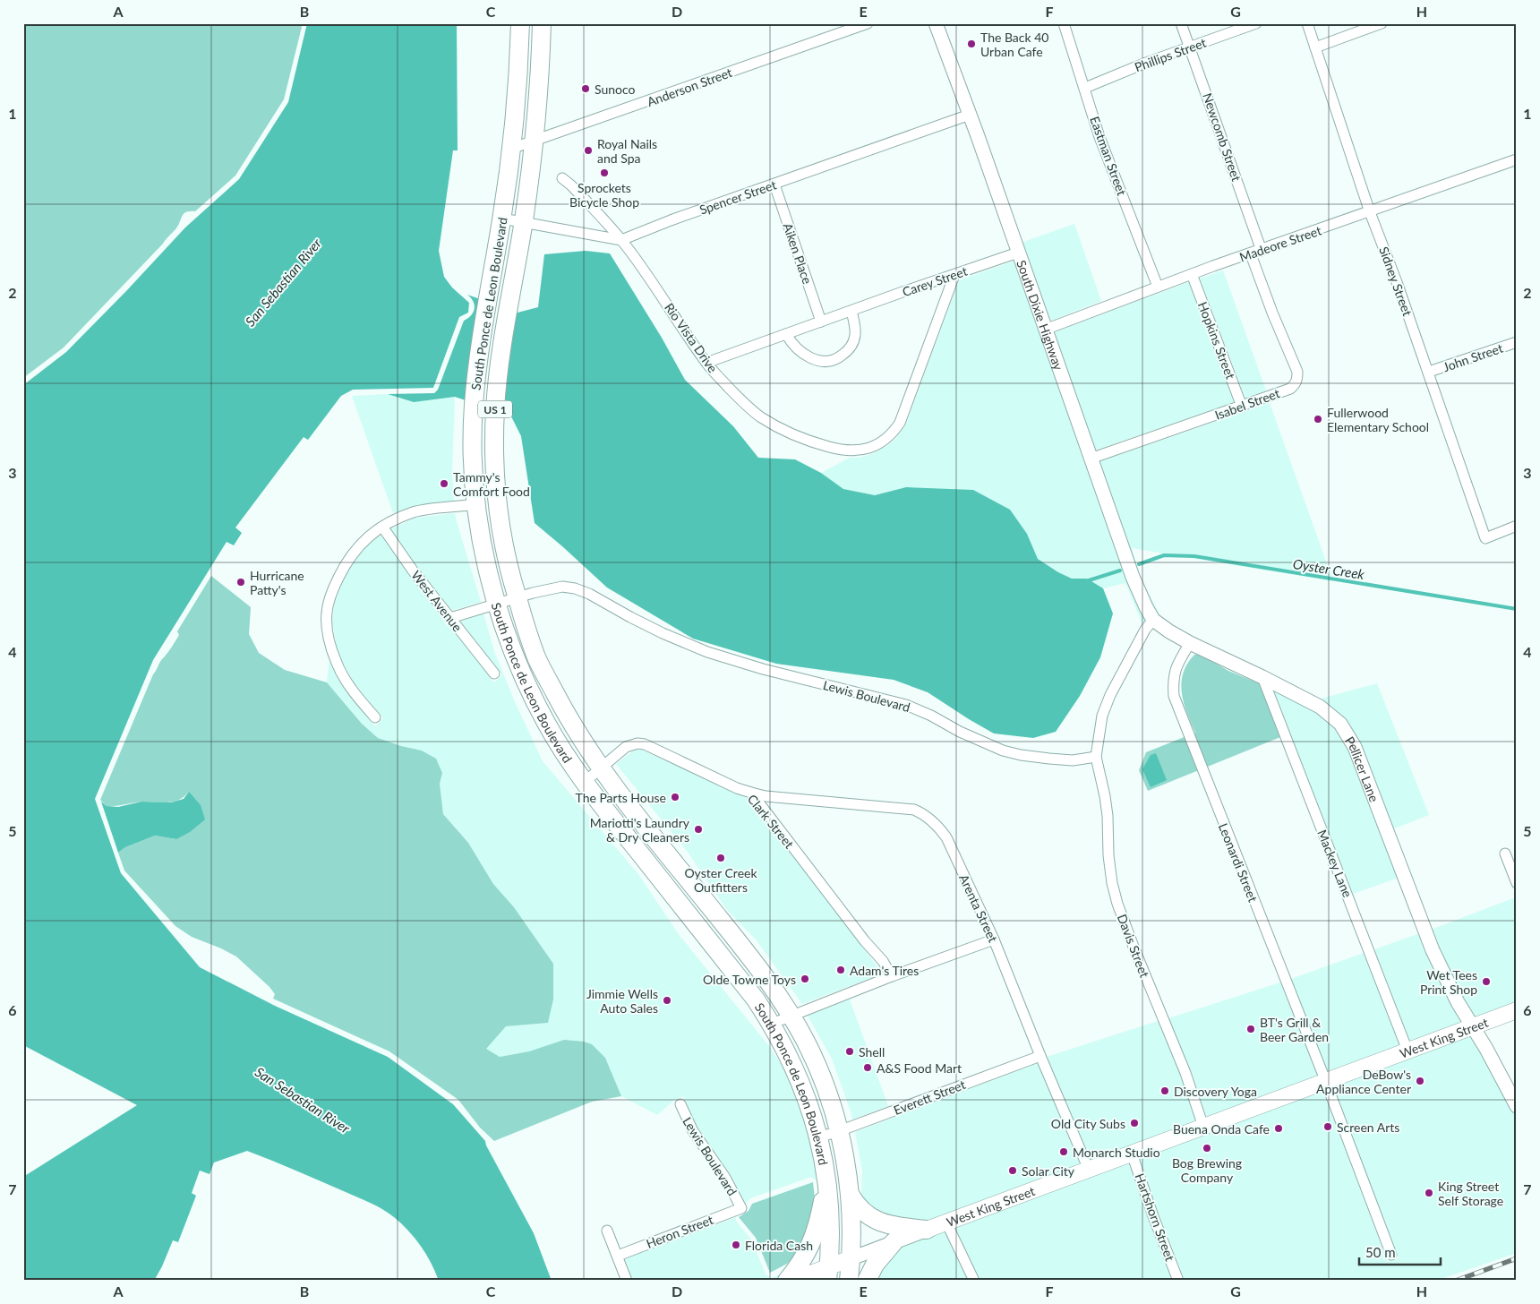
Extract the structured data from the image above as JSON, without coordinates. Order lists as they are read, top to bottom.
{
  "streets": {
    "highway": ["South Ponce de Leon Boulevard", "US 1"],
    "main road": ["South Dixie Highway", "Pellicer Lane", "West King Street"],
    "street": [
      "Phillips Street",
      "Anderson Street",
      "Newcomb Street",
      "Eastman Street",
      "Spencer Street",
      "Madeore Street",
      "Aiken Place",
      "Carey Street",
      "Sidney Street",
      "Rio Vista Drive",
      "Hopkins Street",
      "John Street",
      "Isabel Street",
      "West Avenue",
      "Lewis Boulevard",
      "Clark Street",
      "Leonardi Street",
      "Mackey Lane",
      "Arenta Street",
      "Davis Street",
      "Everett Street",
      "Hartshorn Street",
      "Heron Street"
    ]
  },
  "crossings": [
    ["Phillips Street", "Newcomb Street"],
    ["Phillips Street", "Eastman Street"],
    ["Anderson Street", "South Ponce de Leon Boulevard"],
    ["Newcomb Street", "Madeore Street"],
    ["Eastman Street", "Madeore Street"],
    ["Spencer Street", "Aiken Place"],
    ["Spencer Street", "South Dixie Highway"],
    ["Spencer Street", "Rio Vista Drive"],
    ["Madeore Street", "Sidney Street"],
    ["Madeore Street", "South Dixie Highway"],
    ["Madeore Street", "Hopkins Street"],
    ["Madeore Street", "Isabel Street"],
    ["Aiken Place", "Carey Street"],
    ["Carey Street", "South Dixie Highway"],
    ["Carey Street", "Rio Vista Drive"],
    ["Sidney Street", "John Street"],
    ["South Ponce de Leon Boulevard", "US 1"],
    ["South Ponce de Leon Boulevard", "Lewis Boulevard"],
    ["South Ponce de Leon Boulevard", "Clark Street"],
    ["South Ponce de Leon Boulevard", "West King Street"],
    ["South Ponce de Leon Boulevard", "Everett Street"],
    ["South Dixie Highway", "Isabel Street"],
    ["South Dixie Highway", "Pellicer Lane"],
    ["Hopkins Street", "Isabel Street"],
    ["US 1", "West King Street"],
    ["West Avenue", "Lewis Boulevard"],
    ["Lewis Boulevard", "Davis Street"],
    ["Lewis Boulevard", "Heron Street"],
    ["Pellicer Lane", "Leonardi Street"],
    ["Pellicer Lane", "Mackey Lane"],
    ["Pellicer Lane", "West King Street"],
    ["Clark Street", "Arenta Street"],
    ["Leonardi Street", "West King Street"],
    ["Mackey Lane", "West King Street"],
    ["Arenta Street", "West King Street"],
    ["Arenta Street", "Everett Street"],
    ["Davis Street", "West King Street"],
    ["West King Street", "Hartshorn Street"]
  ],
  "water": ["San Sebastian River", "Oyster Creek"],
  "places": [
    "The Back 40 Urban Cafe",
    "Sunoco",
    "Royal Nails and Spa",
    "Sprockets Bicycle Shop",
    "Fullerwood Elementary School",
    "Tammy's Comfort Food",
    "Hurricane Patty's",
    "The Parts House",
    "Mariotti's Laundry & Dry Cleaners",
    "Oyster Creek Outfitters",
    "Adam's Tires",
    "Olde Towne Toys",
    "Wet Tees Print Shop",
    "Jimmie Wells Auto Sales",
    "BT's Grill & Beer Garden",
    "Shell",
    "A&S Food Mart",
    "DeBow's Appliance Center",
    "Discovery Yoga",
    "Old City Subs",
    "Screen Arts",
    "Buena Onda Cafe",
    "Bog Brewing Company",
    "Monarch Studio",
    "Solar City",
    "King Street Self Storage",
    "Florida Cash"
  ],
  "scale_bar": "50 m",
  "grid": {
    "columns": [
      "A",
      "B",
      "C",
      "D",
      "E",
      "F",
      "G",
      "H"
    ],
    "rows": [
      "1",
      "2",
      "3",
      "4",
      "5",
      "6",
      "7"
    ]
  }
}
